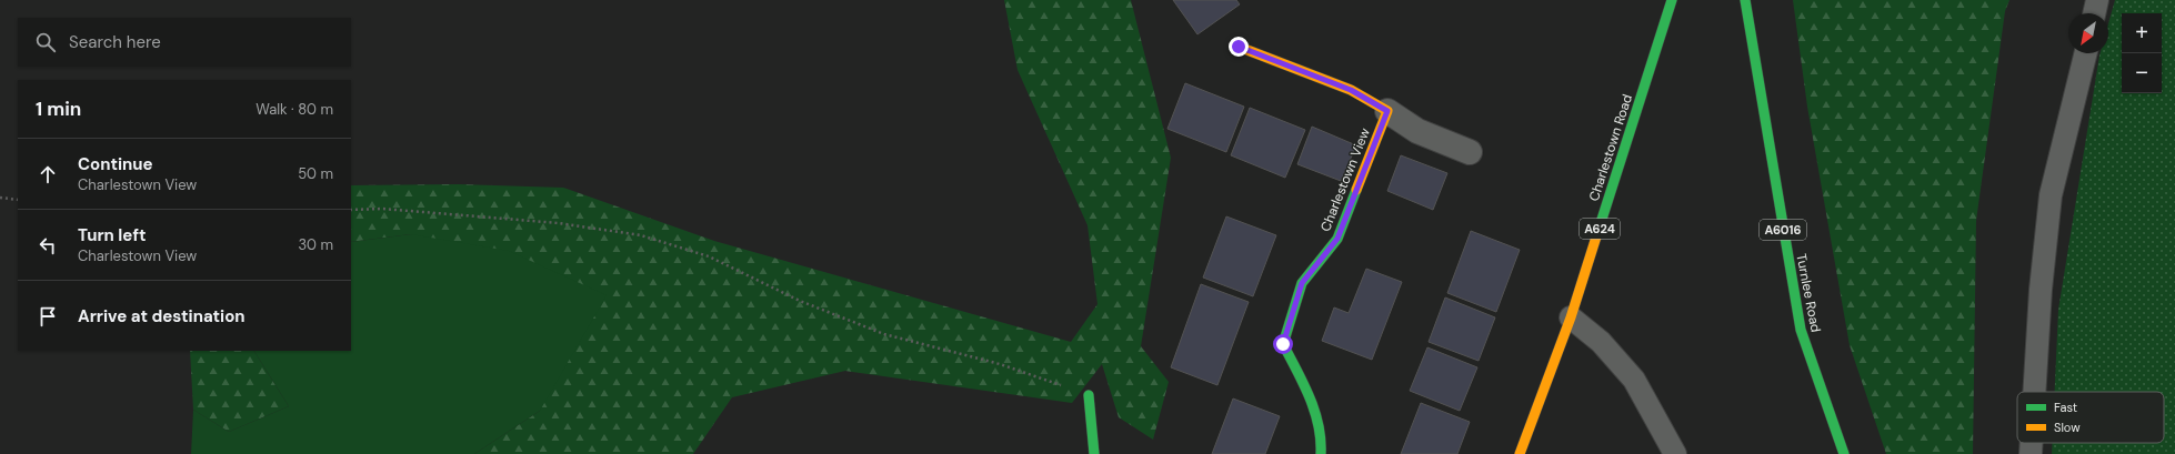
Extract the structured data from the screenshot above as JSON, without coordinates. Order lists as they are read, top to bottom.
{
  "streets": {
    "main road": [
      "Charlestown Road",
      "Charlestown View",
      "A624",
      "A6016",
      "Turnlee Road"
    ]
  },
  "legend": ["Fast", "Slow"],
  "north": "bottom left",
  "page": {
    "map_buttons": ["+", "−"],
    "search": "Search here",
    "heading": ["1 min", "Walk · 80 m"],
    "list": [
      ["Continue", "Charlestown View", "50 m"],
      ["Turn left", "Charlestown View", "30 m"],
      "Arrive at destination"
    ]
  }
}
